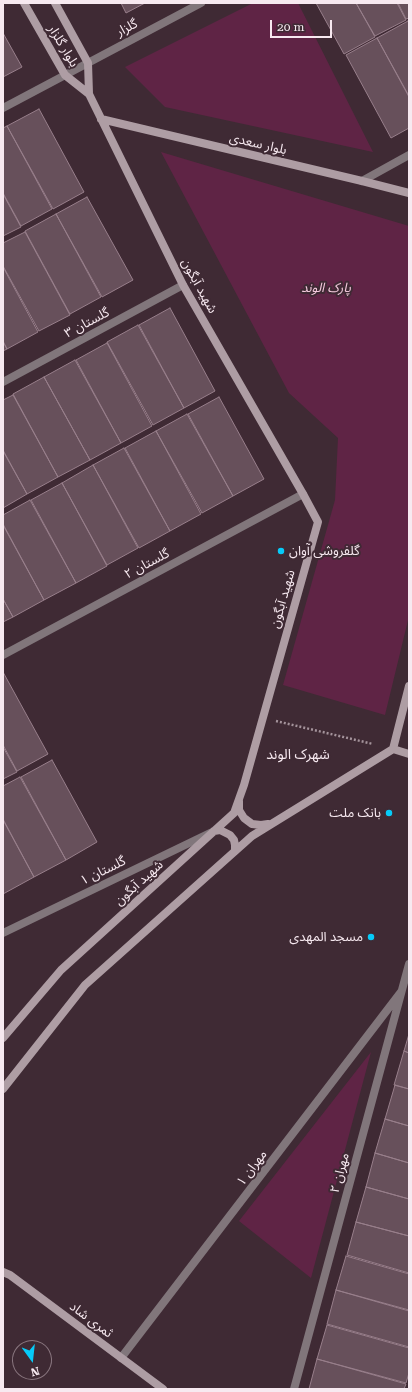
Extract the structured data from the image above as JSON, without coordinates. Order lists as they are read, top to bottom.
{
  "streets": {
    "main road": [
      "بلوار گلزار",
      "بلوار سعدی",
      "شهید آبگون",
      "ثمری شاد"
    ],
    "street": [
      "گلزار",
      "گلستان ۳",
      "گلستان ۲",
      "گلستان ۱",
      "۱ مهران",
      "مهران ۲"
    ]
  },
  "crossings": [
    ["گلزار", "بلوار گلزار"],
    ["بلوار گلزار", "بلوار سعدی"],
    ["بلوار گلزار", "شهید آبگون"],
    ["بلوار سعدی", "شهید آبگون"],
    ["شهید آبگون", "گلستان ۳"],
    ["شهید آبگون", "گلستان ۲"],
    ["شهید آبگون", "گلستان ۱"],
    ["۱ مهران", "مهران ۲"],
    ["۱ مهران", "ثمری شاد"]
  ],
  "districts": ["شهرک الوند"],
  "parks": ["پارک الوند"],
  "places": ["گلفروشی آوان", "بانک ملت", "مسجد المهدی"],
  "scale_bar": "20 m",
  "north": "bottom"
}
